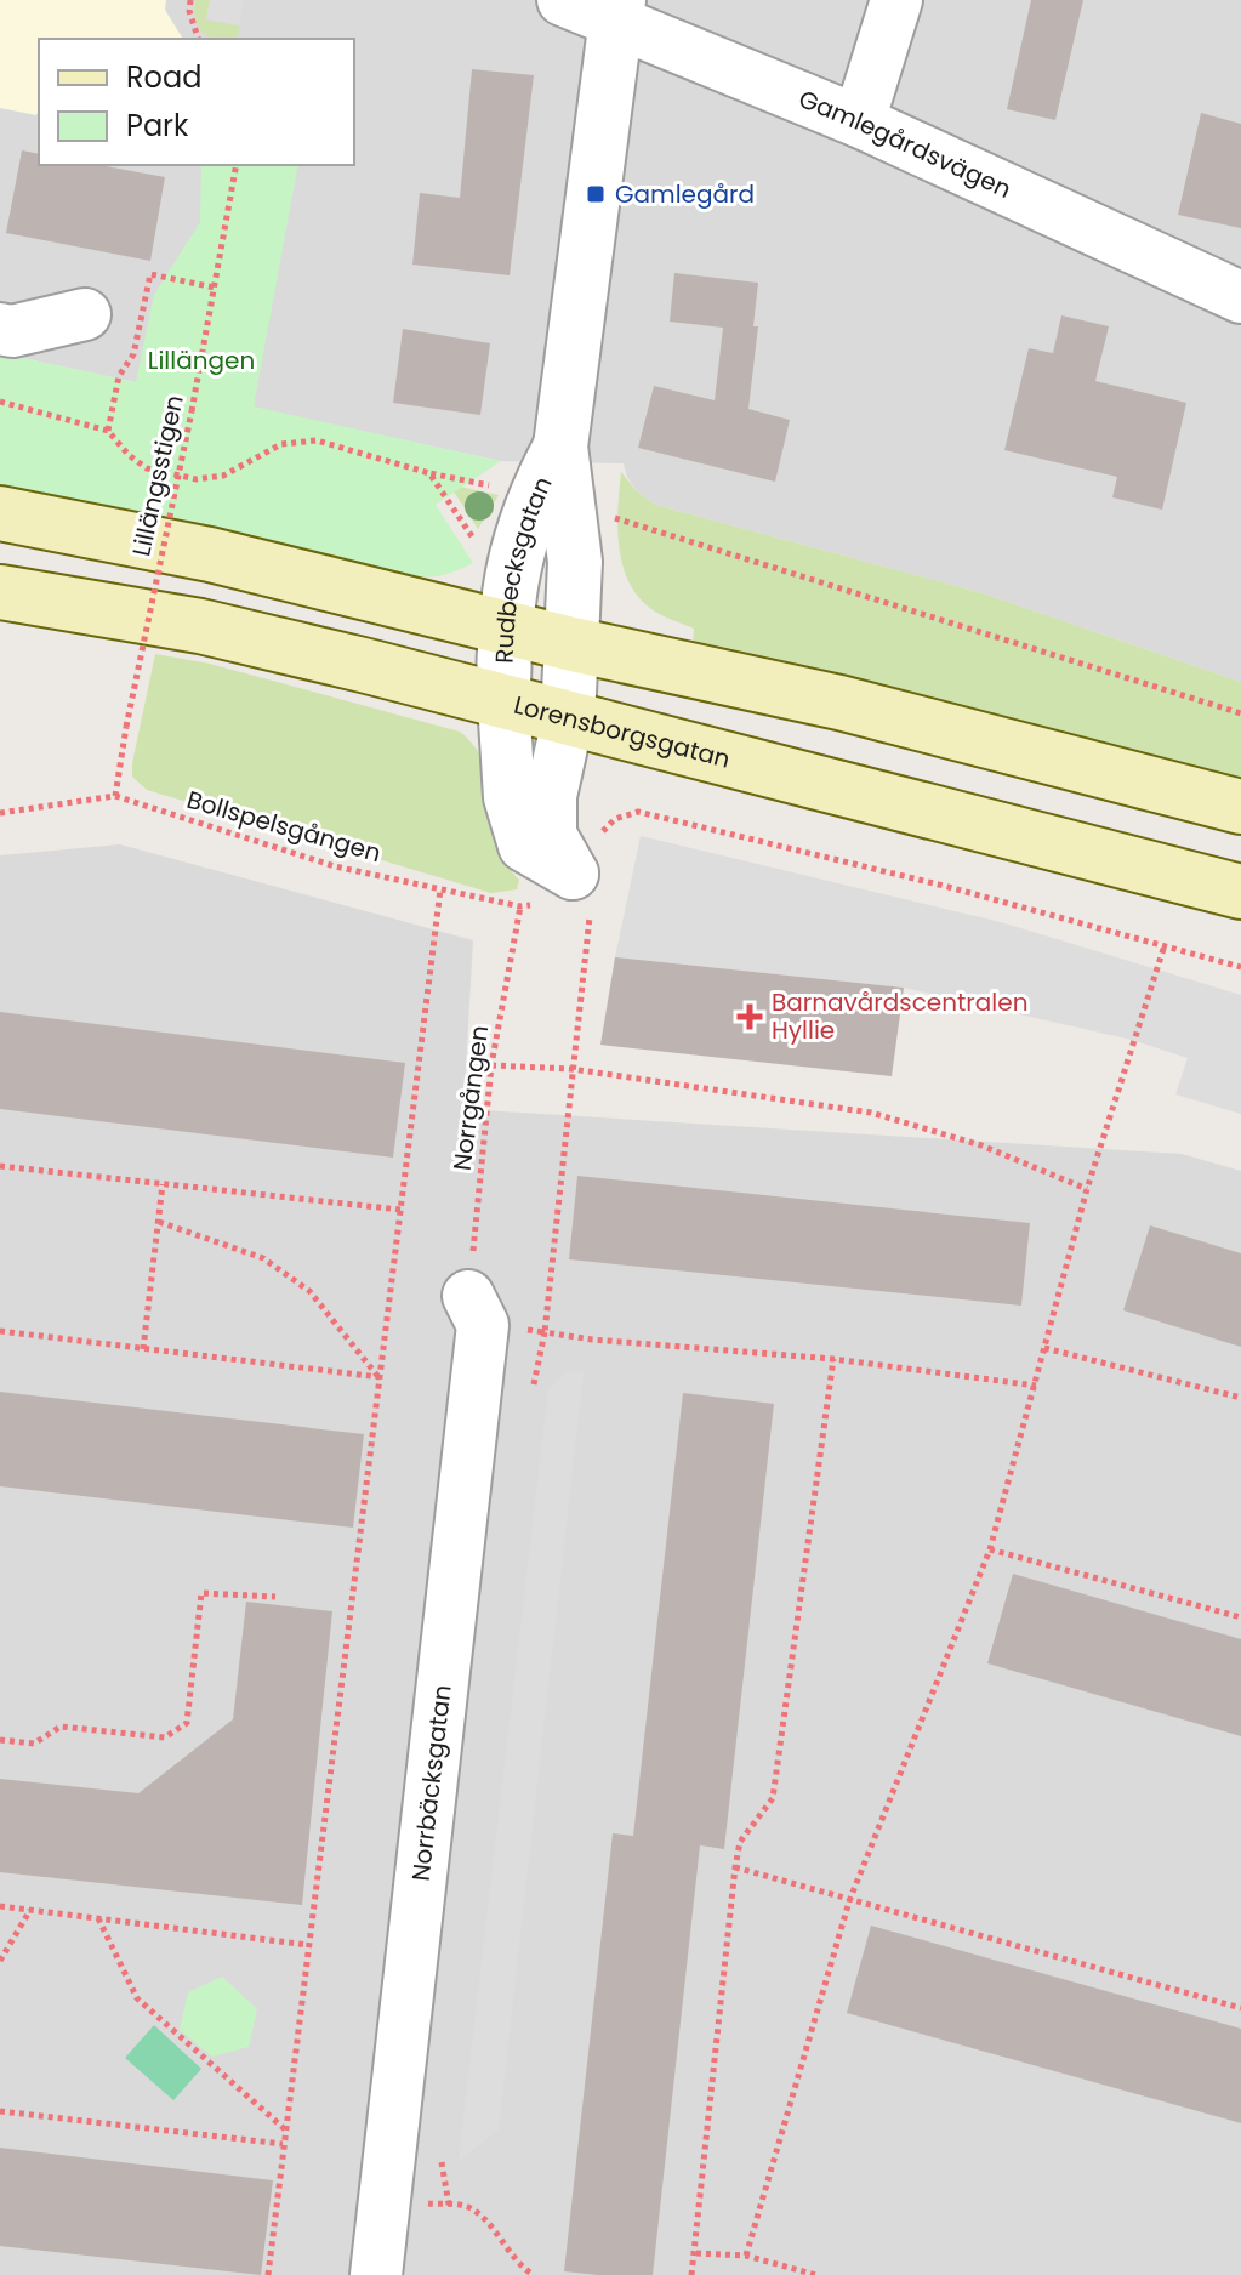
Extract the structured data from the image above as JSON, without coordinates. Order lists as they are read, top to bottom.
{
  "streets": {
    "main road": ["Lorensborgsgatan"],
    "street": ["Gamlegårdsvägen", "Rudbecksgatan", "Norrbäcksgatan"],
    "path": ["Lillängsstigen", "Bollspelsgången", "Norrgången"]
  },
  "crossings": [
    ["Gamlegårdsvägen", "Rudbecksgatan"],
    ["Lillängsstigen", "Bollspelsgången"],
    ["Rudbecksgatan", "Lorensborgsgatan"],
    ["Bollspelsgången", "Norrgången"],
    ["Norrgången", "Norrbäcksgatan"]
  ],
  "parks": ["Lillängen"],
  "places": {
    "transit": ["Gamlegård"],
    "health": ["Barnavårdscentralen Hyllie"]
  },
  "legend": ["Road", "Park"]
}
